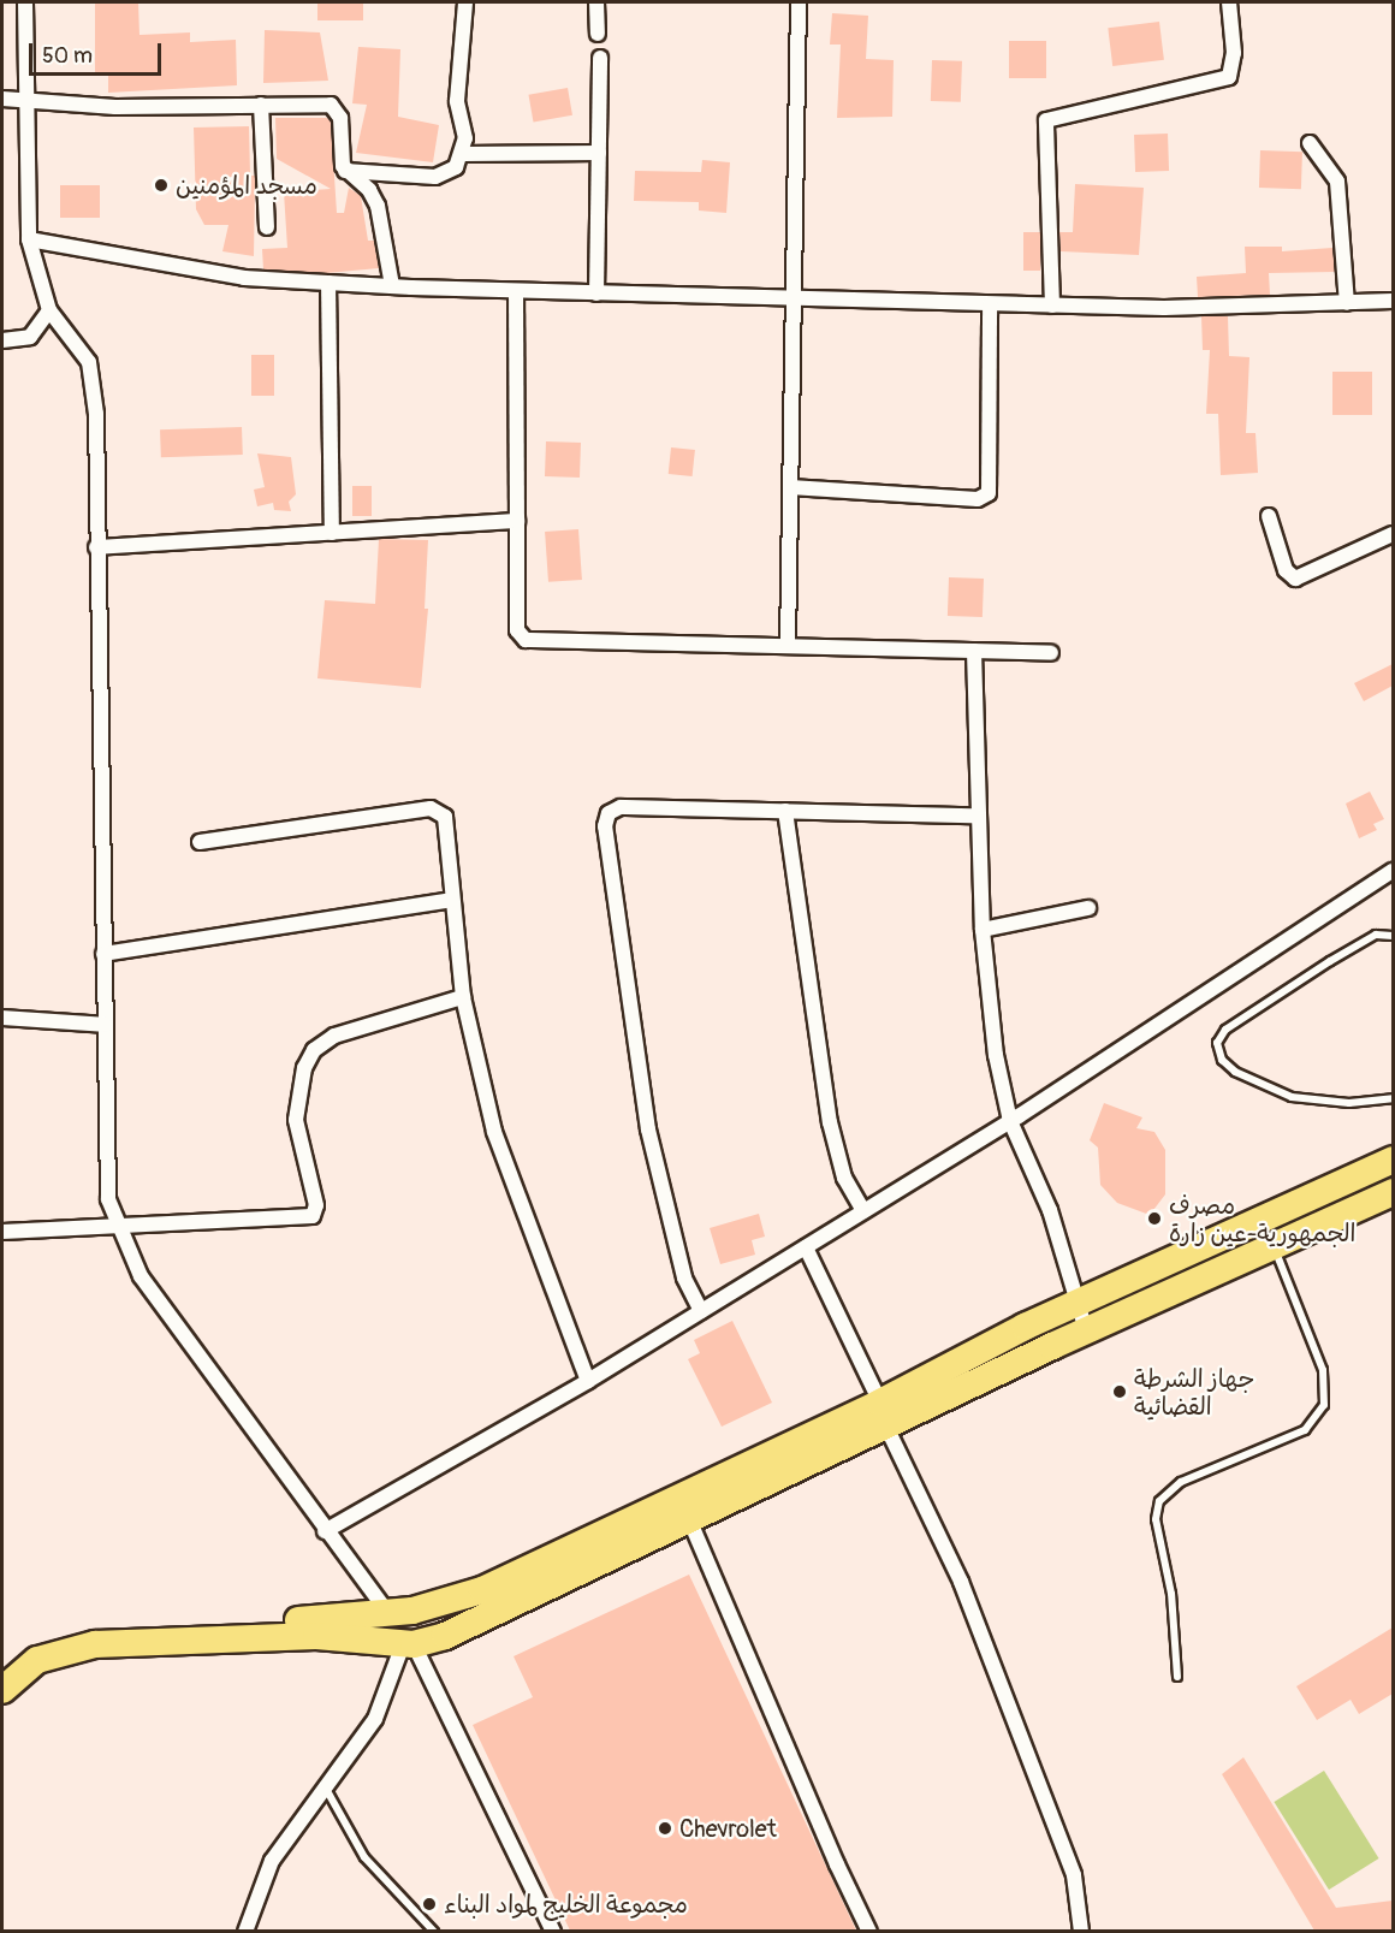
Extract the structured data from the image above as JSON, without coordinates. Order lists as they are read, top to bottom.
{
  "places": [
    "مسجد المؤمنين",
    "مصرف الجمهورية-عين زارة",
    "جهاز الشرطة القضائية",
    "Chevrolet",
    "مجموعة الخليج لمواد البناء"
  ],
  "scale_bar": "50 m"
}
